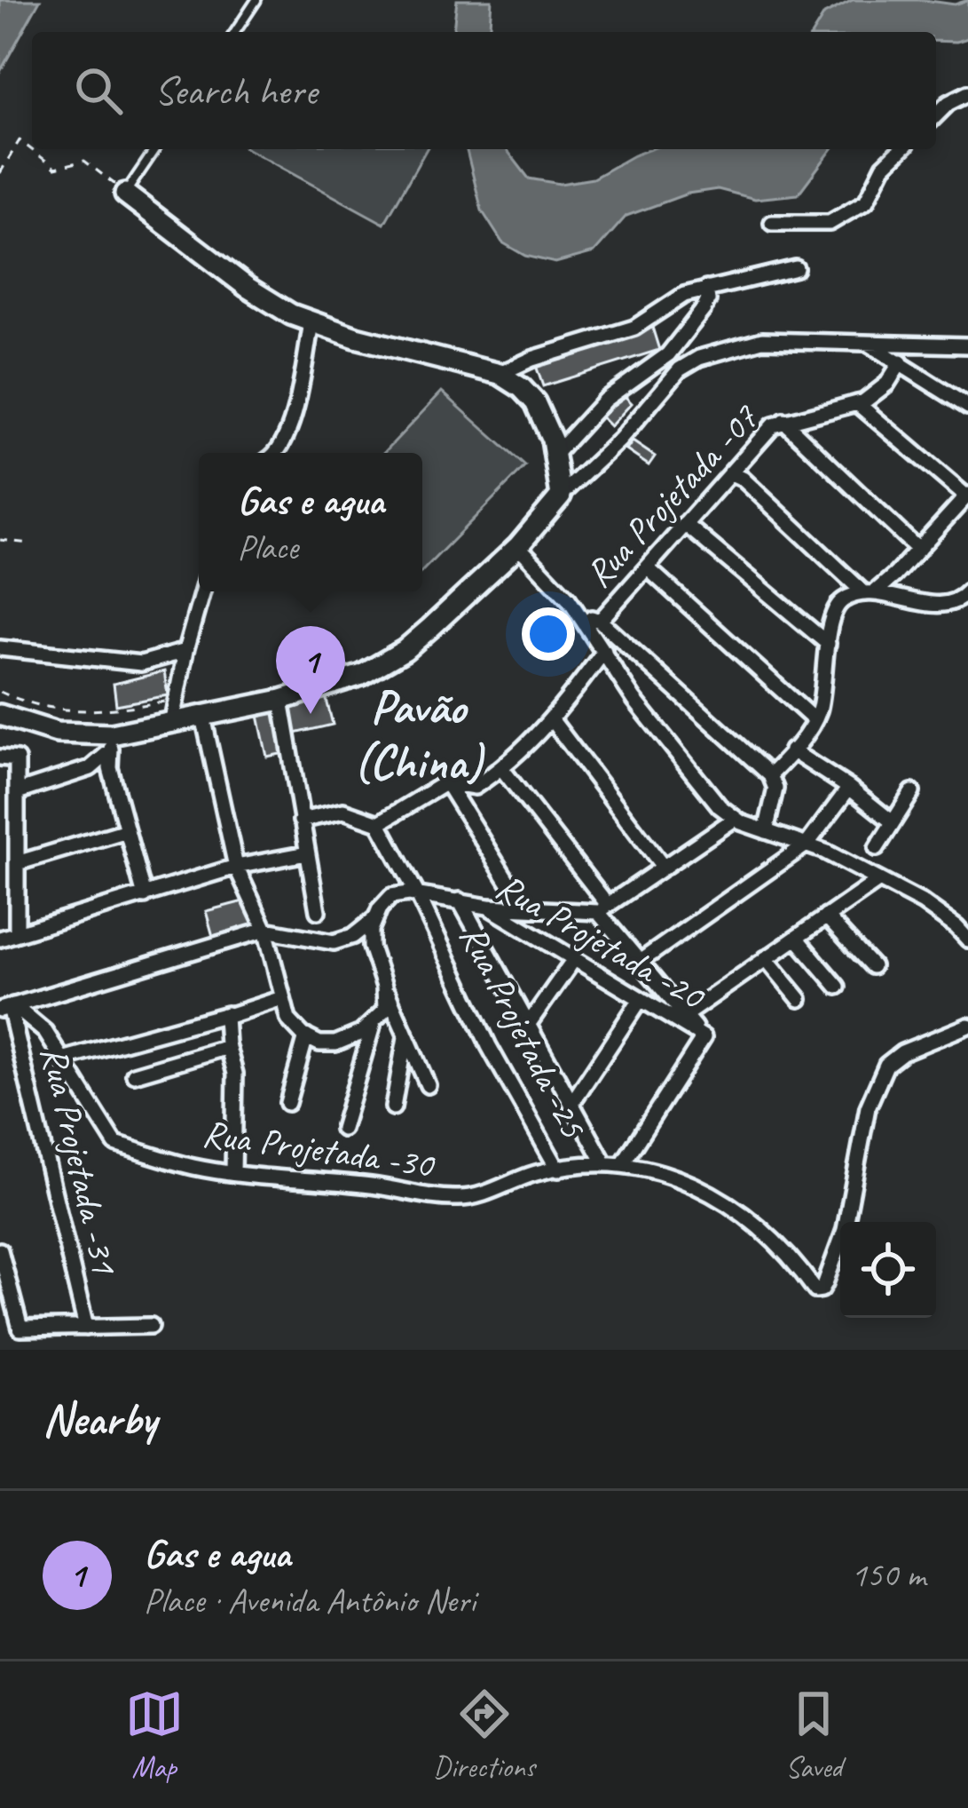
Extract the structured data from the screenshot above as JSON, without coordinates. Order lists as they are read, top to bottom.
{
  "streets": {
    "street": [
      "Rua Projetada -07",
      "Rua Projetada -20",
      "Rua Projetada -25",
      "Rua Projetada -30",
      "Rua Projetada -31"
    ]
  },
  "crossings": [
    ["Rua Projetada -20", "Rua Projetada -25"],
    ["Rua Projetada -25", "Rua Projetada -30"],
    ["Rua Projetada -30", "Rua Projetada -31"]
  ],
  "districts": ["Pavão (China)"],
  "page": {
    "search": "Search here",
    "popup": ["Gas e agua", "Place"],
    "pins": "1",
    "heading": "Nearby",
    "list": [
      {
        "mark": "1",
        "name": "Gas e agua",
        "note": "Place · Avenida Antônio Neri",
        "value": "150 m"
      }
    ],
    "nav": ["Map", "Directions", "Saved"]
  }
}
